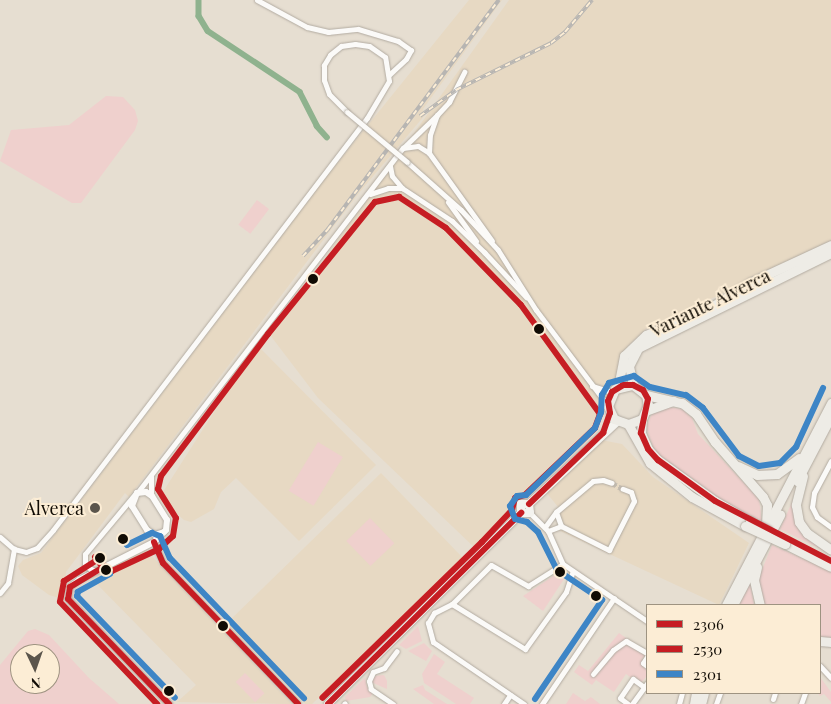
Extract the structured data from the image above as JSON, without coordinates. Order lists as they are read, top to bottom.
{
  "streets": {
    "main road": ["Variante Alverca"]
  },
  "places": ["Alverca"],
  "lines": ["transit line 2530", "transit line 2301", "transit line 2306"],
  "legend": ["2306", "2530", "2301"],
  "north": "bottom"
}
